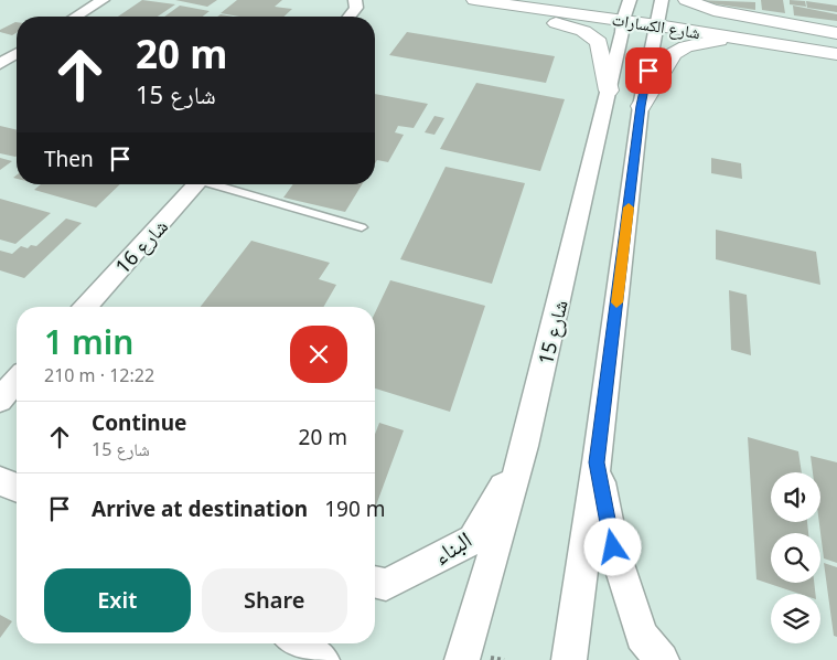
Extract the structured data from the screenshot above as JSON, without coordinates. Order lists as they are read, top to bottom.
{
  "streets": {
    "street": [
      "شارع الكسارات",
      "شارع 16",
      "شارع 15",
      "البناء"
    ]
  },
  "crossings": [
    ["شارع الكسارات", "شارع 15"],
    ["شارع 15", "البناء"]
  ],
  "page": {
    "turn": ["20 m", "شارع 15"],
    "then": "Then",
    "heading": ["1 min", "210 m · 12:22"],
    "list": [
      {
        "name": "Continue",
        "note": "شارع 15",
        "value": "20 m"
      },
      {
        "name": "Arrive at destination",
        "value": "190 m"
      }
    ],
    "buttons": ["Exit", "Share"]
  }
}
